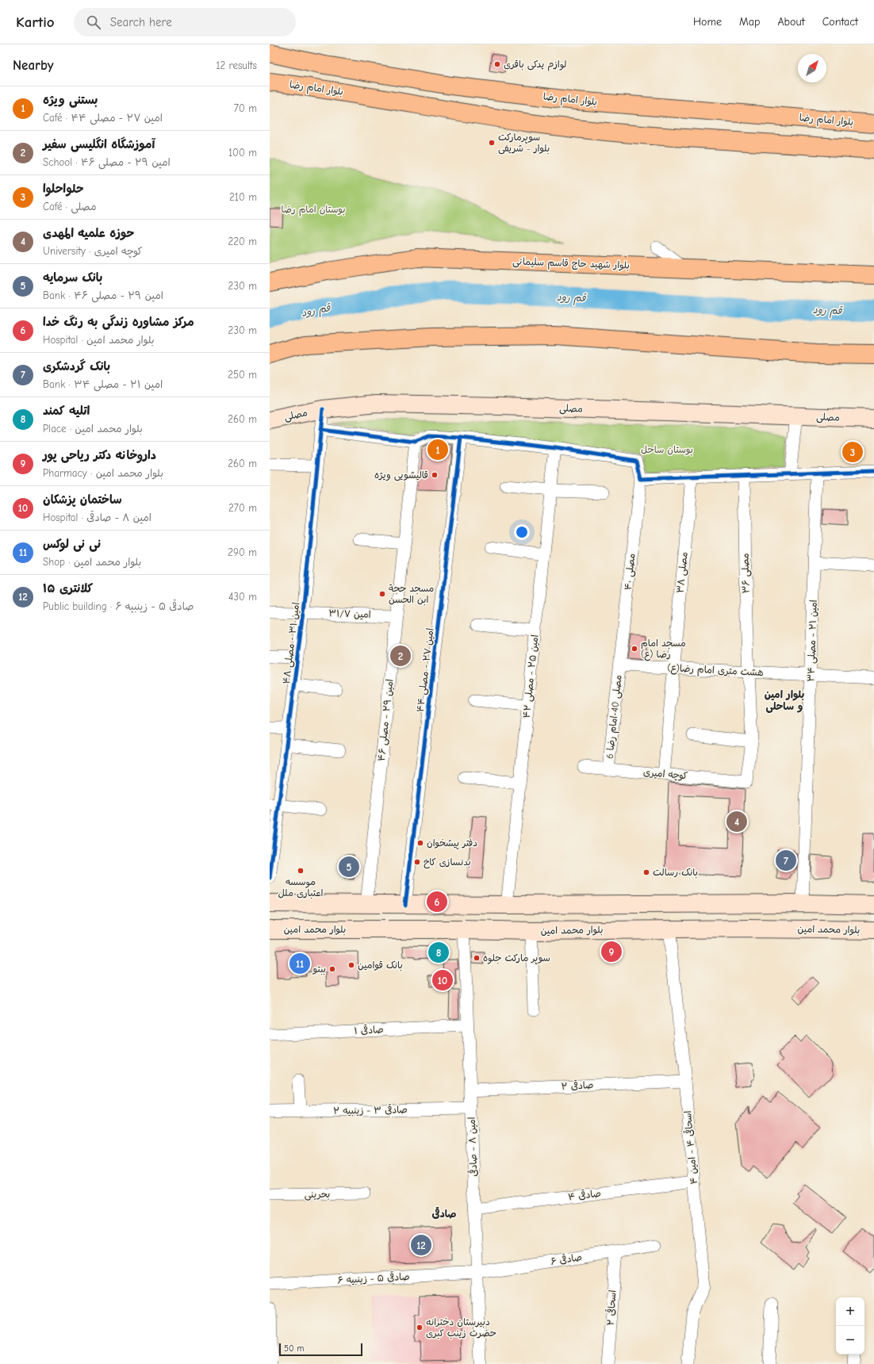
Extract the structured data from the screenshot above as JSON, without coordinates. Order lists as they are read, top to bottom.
{
  "streets": {
    "main road": [
      "بلوار امام رضا",
      "بلوار شهید حاج قاسم سلیمانی",
      "مصلی",
      "بلوار محمد امین"
    ],
    "street": [
      "مصلی ۴۰",
      "مصلی ۳۸",
      "مصلی ۳۶",
      "امین ۳۱/۷",
      "امین ۲۱ - مصلی ۳۴",
      "امین ۳۱ - مصلی ۴۸",
      "امین ۲۷ - مصلی ۴۴",
      "هشت متری امام رضا(ع)",
      "امین ۲۵ - مصلی ۴۲",
      "مصلی 40-امام رضا 6",
      "امین ۲۹ - مصلی ۴۶",
      "کوچه امیری",
      "صادقی ۱",
      "صادقی ۲",
      "صادقی ۳ - زینبیه ۲",
      "امین ۸ - صادقی",
      "اسحاقی ۴ - امین ۴",
      "بحرینی",
      "صادقی ۴",
      "صادقی ۶",
      "صادقی ۵ - زینبیه ۶",
      "اسحاقی ۲"
    ]
  },
  "crossings": [
    ["مصلی", "امین ۳۱ - مصلی ۴۸"],
    ["مصلی ۴۰", "هشت متری امام رضا(ع)"],
    ["مصلی ۴۰", "امین ۲۵ - مصلی ۴۲"],
    ["مصلی ۴۰", "مصلی 40-امام رضا 6"],
    ["مصلی ۳۸", "هشت متری امام رضا(ع)"],
    ["مصلی ۳۸", "کوچه امیری"],
    ["مصلی ۳۶", "هشت متری امام رضا(ع)"],
    ["مصلی ۳۶", "کوچه امیری"],
    ["امین ۳۱/۷", "امین ۳۱ - مصلی ۴۸"],
    ["امین ۳۱/۷", "امین ۲۹ - مصلی ۴۶"],
    ["امین ۲۱ - مصلی ۳۴", "هشت متری امام رضا(ع)"],
    ["هشت متری امام رضا(ع)", "مصلی 40-امام رضا 6"],
    ["مصلی 40-امام رضا 6", "کوچه امیری"],
    ["بلوار محمد امین", "امین ۸ - صادقی"],
    ["بلوار محمد امین", "اسحاقی ۴ - امین ۴"],
    ["صادقی ۱", "امین ۸ - صادقی"],
    ["صادقی ۲", "امین ۸ - صادقی"],
    ["صادقی ۲", "اسحاقی ۴ - امین ۴"],
    ["صادقی ۳ - زینبیه ۲", "امین ۸ - صادقی"],
    ["امین ۸ - صادقی", "صادقی ۴"],
    ["امین ۸ - صادقی", "صادقی ۶"],
    ["امین ۸ - صادقی", "صادقی ۵ - زینبیه ۶"],
    ["اسحاقی ۴ - امین ۴", "صادقی ۴"],
    ["صادقی ۶", "صادقی ۵ - زینبیه ۶"],
    ["صادقی ۶", "اسحاقی ۲"]
  ],
  "districts": ["بلوار امین و ساحلی", "صادقی"],
  "water": ["قم رود"],
  "parks": ["بوستان امام رضا", "بوستان ساحل"],
  "places": [
    "لوازم یدکی باقری",
    "سوپرمارکت بلوار - شریفی",
    "قالیشویی ویژه",
    "مسجد حجة ابن الحسن",
    "مسجد امام رضا (ع)",
    "دفتر پیشخوان",
    "بدنسازی کاخ",
    "موسسه اعتباری ملل",
    "بانک رسالت",
    "سوپر مارکت جلوه",
    "بانک قوامین",
    "ببتو",
    "دبیرستان دخترانه حضرت زینب کبری"
  ],
  "scale_bar": "50 m",
  "north": "top right",
  "page": {
    "header": "Kartio",
    "search": "Search here",
    "nav": [
      "Home",
      "Map",
      "About",
      "Contact"
    ],
    "heading": ["Nearby", "12 results"],
    "list": [
      {
        "mark": "1",
        "name": "بستنی ویژه",
        "note": "Café · امین ۲۷ - مصلی ۴۴",
        "value": "70 m"
      },
      {
        "mark": "2",
        "name": "آموزشگاه انگلیسی سفیر",
        "note": "School · امین ۲۹ - مصلی ۴۶",
        "value": "100 m"
      },
      {
        "mark": "3",
        "name": "حلواحلوا",
        "note": "Café · مصلی",
        "value": "210 m"
      },
      {
        "mark": "4",
        "name": "حوزه علمیه المهدی",
        "note": "University · کوچه امیری",
        "value": "220 m"
      },
      {
        "mark": "5",
        "name": "بانک سرمایه",
        "note": "Bank · امین ۲۹ - مصلی ۴۶",
        "value": "230 m"
      },
      {
        "mark": "6",
        "name": "مرکز مشاوره زندگی به رنگ خدا",
        "note": "Hospital · بلوار محمد امین",
        "value": "230 m"
      },
      {
        "mark": "7",
        "name": "بانک گردشکری",
        "note": "Bank · امین ۲۱ - مصلی ۳۴",
        "value": "250 m"
      },
      {
        "mark": "8",
        "name": "اتلیه کمند",
        "note": "Place · بلوار محمد امین",
        "value": "260 m"
      },
      {
        "mark": "9",
        "name": "داروخانه دکتر ریاحی پور",
        "note": "Pharmacy · بلوار محمد امین",
        "value": "260 m"
      },
      {
        "mark": "10",
        "name": "ساختمان پزشکان",
        "note": "Hospital · امین ۸ - صادقی",
        "value": "270 m"
      },
      {
        "mark": "11",
        "name": "نی نی لوکس",
        "note": "Shop · بلوار محمد امین",
        "value": "290 m"
      },
      {
        "mark": "12",
        "name": "کلانتری ۱۵",
        "note": "Public building · صادقی ۵ - زینبیه ۶",
        "value": "430 m"
      }
    ],
    "pins": [
      "1",
      "3",
      "2",
      "4",
      "7",
      "5",
      "6",
      "9",
      "8",
      "11",
      "10",
      "12"
    ],
    "map_buttons": ["+", "−"],
    "scale": "50 m"
  }
}
